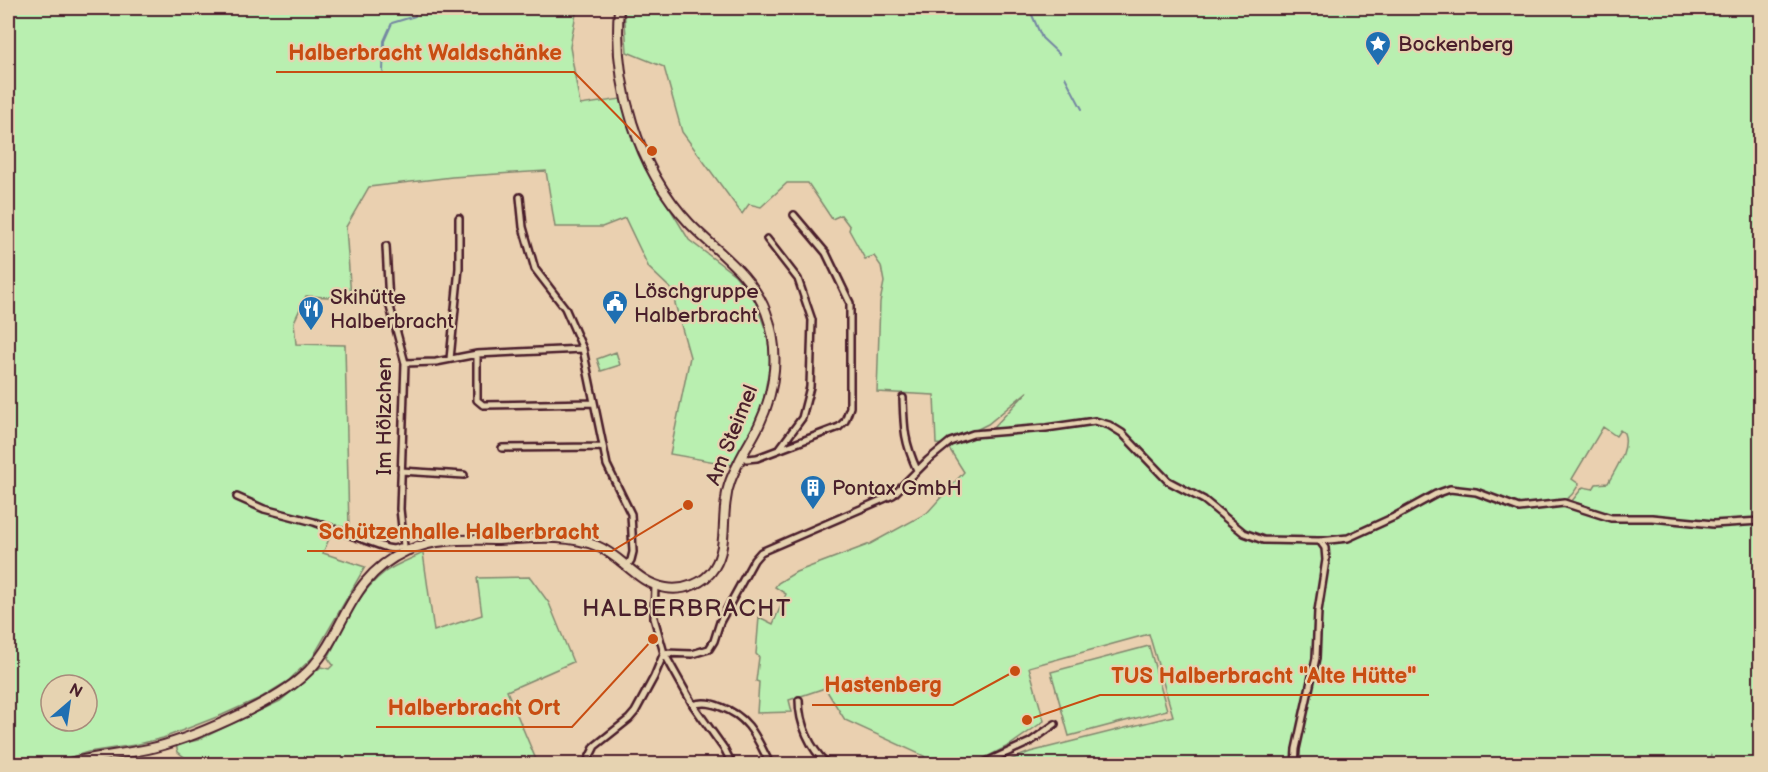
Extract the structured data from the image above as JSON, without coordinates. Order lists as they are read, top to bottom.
{
  "streets": {
    "main road": ["Am Steimel"],
    "street": ["Im Hölzchen"]
  },
  "districts": ["HALBERBRACHT"],
  "places": {
    "place": ["Bockenberg"],
    "other": [
      "Halberbracht Waldschänke",
      "Schützenhalle Halberbracht",
      "Halberbracht Ort",
      "Hastenberg",
      "TUS Halberbracht \"Alte Hütte\""
    ],
    "public building": ["Löschgruppe Halberbracht"],
    "restaurant": ["Skihütte Halberbracht"],
    "building": ["Pontax GmbH"]
  },
  "north": "top right"
}
